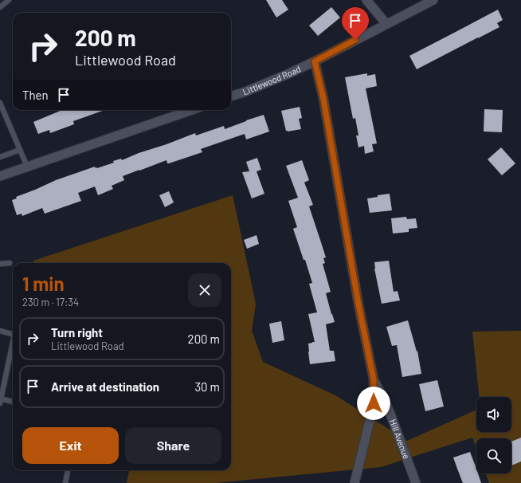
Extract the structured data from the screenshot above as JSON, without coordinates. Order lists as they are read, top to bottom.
{
  "streets": {
    "street": ["Littlewood Road", "Hill Avenue"]
  },
  "page": {
    "turn": ["200 m", "Littlewood Road"],
    "then": "Then",
    "heading": ["1 min", "230 m · 17:34"],
    "list": [
      {
        "name": "Turn right",
        "note": "Littlewood Road",
        "value": "200 m"
      },
      {
        "name": "Arrive at destination",
        "value": "30 m"
      }
    ],
    "buttons": ["Exit", "Share"]
  }
}
